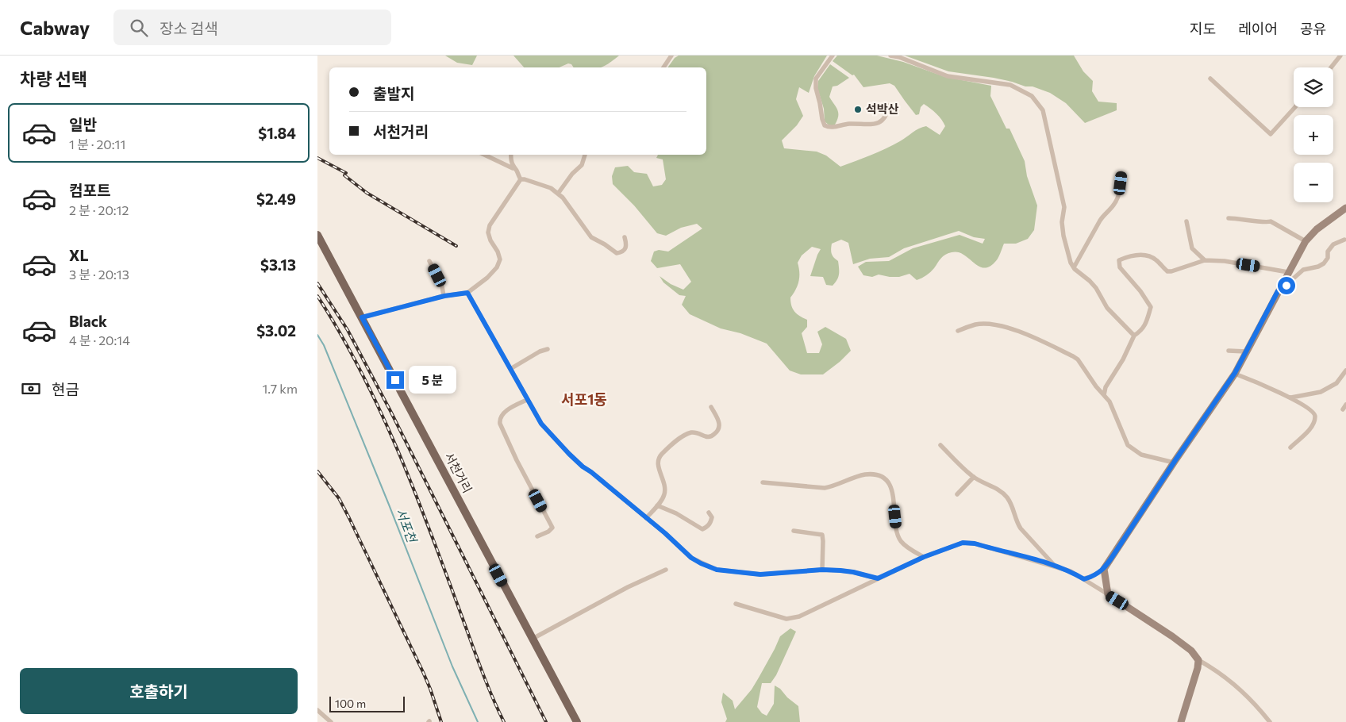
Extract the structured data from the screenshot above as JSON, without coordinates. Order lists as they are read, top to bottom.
{
  "streets": {
    "main road": ["서천거리"]
  },
  "districts": ["서포1동"],
  "water": ["서포천"],
  "places": ["석박산"],
  "scale_bar": "100 m",
  "page": {
    "header": "Cabway",
    "search": "장소 검색",
    "nav": ["지도", "레이어", "공유"],
    "heading": "차량 선택",
    "map_buttons": ["+", "−"],
    "banner": ["출발지", "서천거리"],
    "list": [
      {
        "name": "일반",
        "note": "1 분 · 20:11",
        "value": "$1.84"
      },
      {
        "name": "컴포트",
        "note": "2 분 · 20:12",
        "value": "$2.49"
      },
      {
        "name": "XL",
        "note": "3 분 · 20:13",
        "value": "$3.13"
      },
      {
        "name": "Black",
        "note": "4 분 · 20:14",
        "value": "$3.02"
      }
    ],
    "bubble": "5 분",
    "pay": ["현금", "1.7 km"],
    "buttons": "호출하기",
    "scale": "100 m"
  }
}
